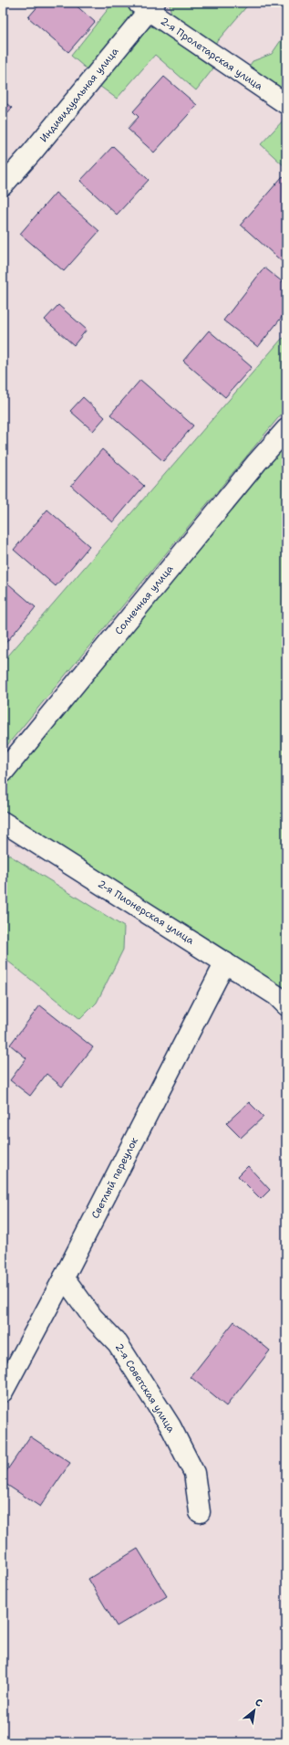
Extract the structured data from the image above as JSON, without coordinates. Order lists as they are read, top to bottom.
{
  "streets": {
    "street": [
      "2-я Пролетарская улица",
      "Индивидуальная улица",
      "Солнечная улица",
      "2-я Пионерская улица",
      "Светлый переулок",
      "2-я Советская улица"
    ]
  },
  "crossings": [
    ["2-я Пролетарская улица", "Индивидуальная улица"],
    ["2-я Пионерская улица", "Светлый переулок"],
    ["Светлый переулок", "2-я Советская улица"]
  ],
  "north": "top right"
}
